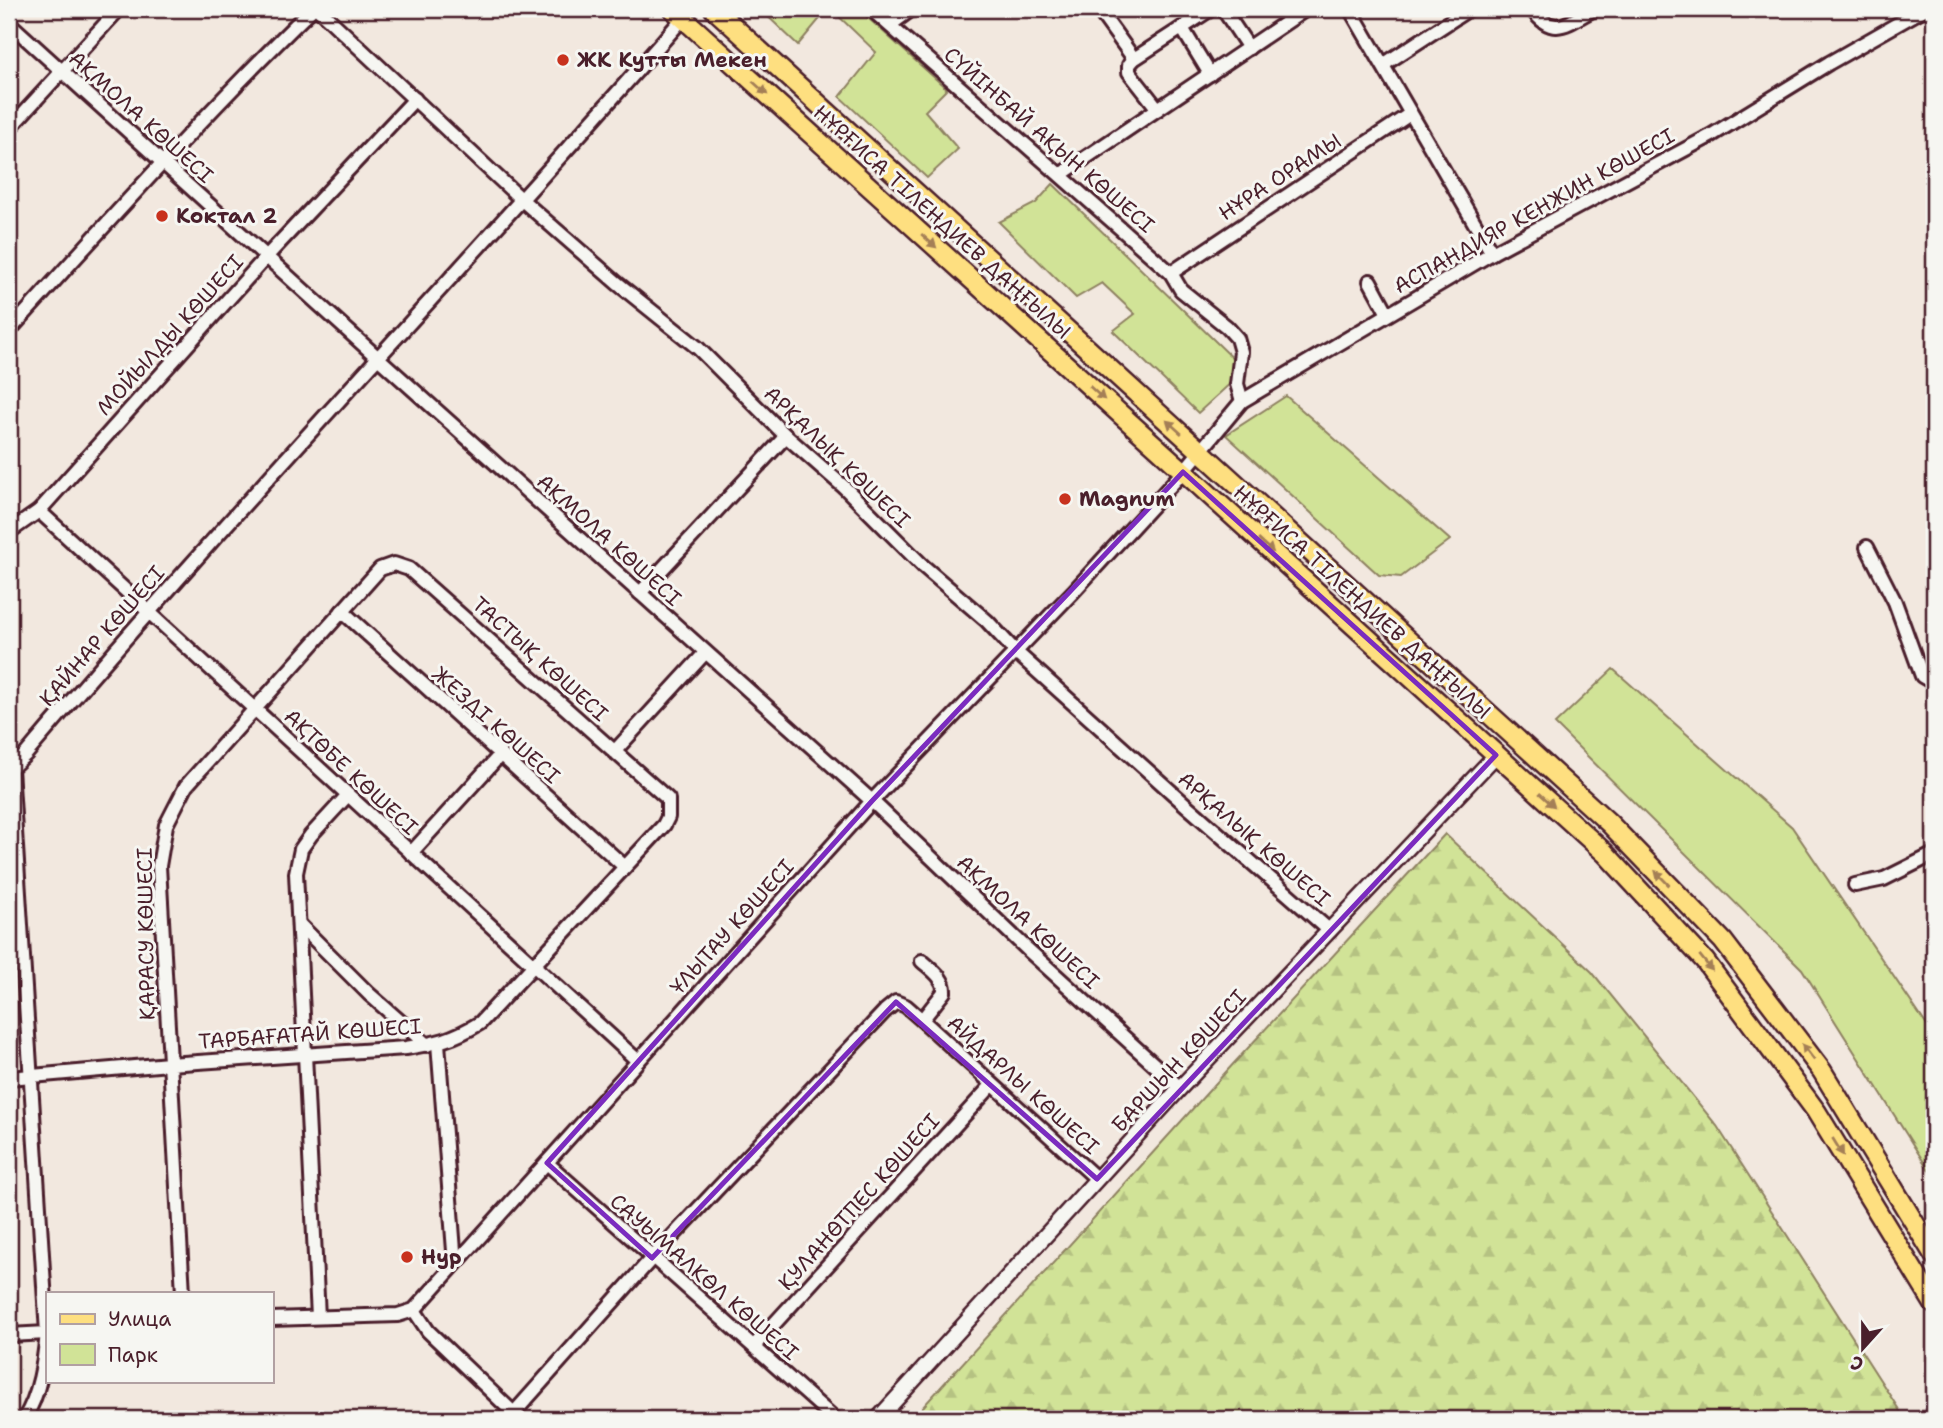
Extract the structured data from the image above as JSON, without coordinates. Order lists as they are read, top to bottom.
{
  "streets": {
    "main road": ["НҰРҒИСА ТІЛЕНДИЕВ ДАҢҒЫЛЫ"],
    "street": [
      "АҚМОЛА КӨШЕСІ",
      "СҮЙІНБАЙ АҚЫН КӨШЕСІ",
      "НҰРА ОРАМЫ",
      "АСПАНДИЯР КЕНЖИН КӨШЕСІ",
      "МОЙЫЛДЫ КӨШЕСІ",
      "АРҚАЛЫҚ КӨШЕСІ",
      "ҚАЙНАР КӨШЕСІ",
      "ТАСТЫҚ КӨШЕСІ",
      "ЖЕЗДІ КӨШЕСІ",
      "АҚТӨБЕ КӨШЕСІ",
      "ҰЛЫТАУ КӨШЕСІ",
      "ҚАРАСУ КӨШЕСІ",
      "ТАРБАҒАТАЙ КӨШЕСІ",
      "БАРШЫН КӨШЕСІ",
      "АЙДАРЛЫ КӨШЕСІ",
      "ҚУЛАНӨТПЕС КӨШЕСІ",
      "САУЫМАЛКӨЛ КӨШЕСІ"
    ]
  },
  "crossings": [
    ["АҚМОЛА КӨШЕСІ", "МОЙЫЛДЫ КӨШЕСІ"],
    ["АҚМОЛА КӨШЕСІ", "ҚАЙНАР КӨШЕСІ"],
    ["АҚМОЛА КӨШЕСІ", "ҰЛЫТАУ КӨШЕСІ"],
    ["АҚМОЛА КӨШЕСІ", "БАРШЫН КӨШЕСІ"],
    ["СҮЙІНБАЙ АҚЫН КӨШЕСІ", "НҰРА ОРАМЫ"],
    ["СҮЙІНБАЙ АҚЫН КӨШЕСІ", "АСПАНДИЯР КЕНЖИН КӨШЕСІ"],
    ["АСПАНДИЯР КЕНЖИН КӨШЕСІ", "НҰРҒИСА ТІЛЕНДИЕВ ДАҢҒЫЛЫ"],
    ["АСПАНДИЯР КЕНЖИН КӨШЕСІ", "ҰЛЫТАУ КӨШЕСІ"],
    ["НҰРҒИСА ТІЛЕНДИЕВ ДАҢҒЫЛЫ", "ҚАЙНАР КӨШЕСІ"],
    ["НҰРҒИСА ТІЛЕНДИЕВ ДАҢҒЫЛЫ", "ҰЛЫТАУ КӨШЕСІ"],
    ["НҰРҒИСА ТІЛЕНДИЕВ ДАҢҒЫЛЫ", "БАРШЫН КӨШЕСІ"],
    ["МОЙЫЛДЫ КӨШЕСІ", "АРҚАЛЫҚ КӨШЕСІ"],
    ["МОЙЫЛДЫ КӨШЕСІ", "АҚТӨБЕ КӨШЕСІ"],
    ["АРҚАЛЫҚ КӨШЕСІ", "ҚАЙНАР КӨШЕСІ"],
    ["АРҚАЛЫҚ КӨШЕСІ", "ҰЛЫТАУ КӨШЕСІ"],
    ["АРҚАЛЫҚ КӨШЕСІ", "БАРШЫН КӨШЕСІ"],
    ["ҚАЙНАР КӨШЕСІ", "АҚТӨБЕ КӨШЕСІ"],
    ["ҚАЙНАР КӨШЕСІ", "ТАРБАҒАТАЙ КӨШЕСІ"],
    ["ТАСТЫҚ КӨШЕСІ", "ҚАРАСУ КӨШЕСІ"],
    ["ТАСТЫҚ КӨШЕСІ", "ТАРБАҒАТАЙ КӨШЕСІ"],
    ["ЖЕЗДІ КӨШЕСІ", "ҚАРАСУ КӨШЕСІ"],
    ["ЖЕЗДІ КӨШЕСІ", "ТАРБАҒАТАЙ КӨШЕСІ"],
    ["АҚТӨБЕ КӨШЕСІ", "ҰЛЫТАУ КӨШЕСІ"],
    ["АҚТӨБЕ КӨШЕСІ", "ҚАРАСУ КӨШЕСІ"],
    ["АҚТӨБЕ КӨШЕСІ", "ТАРБАҒАТАЙ КӨШЕСІ"],
    ["ҰЛЫТАУ КӨШЕСІ", "САУЫМАЛКӨЛ КӨШЕСІ"],
    ["ҚАРАСУ КӨШЕСІ", "ТАРБАҒАТАЙ КӨШЕСІ"],
    ["БАРШЫН КӨШЕСІ", "АЙДАРЛЫ КӨШЕСІ"],
    ["АЙДАРЛЫ КӨШЕСІ", "ҚУЛАНӨТПЕС КӨШЕСІ"],
    ["АЙДАРЛЫ КӨШЕСІ", "САУЫМАЛКӨЛ КӨШЕСІ"],
    ["ҚУЛАНӨТПЕС КӨШЕСІ", "САУЫМАЛКӨЛ КӨШЕСІ"]
  ],
  "places": [
    "ЖК Кутты Мекен",
    "Коктал 2",
    "Magnum",
    "Нур"
  ],
  "legend": ["Улица", "Парк"],
  "north": "bottom"
}
